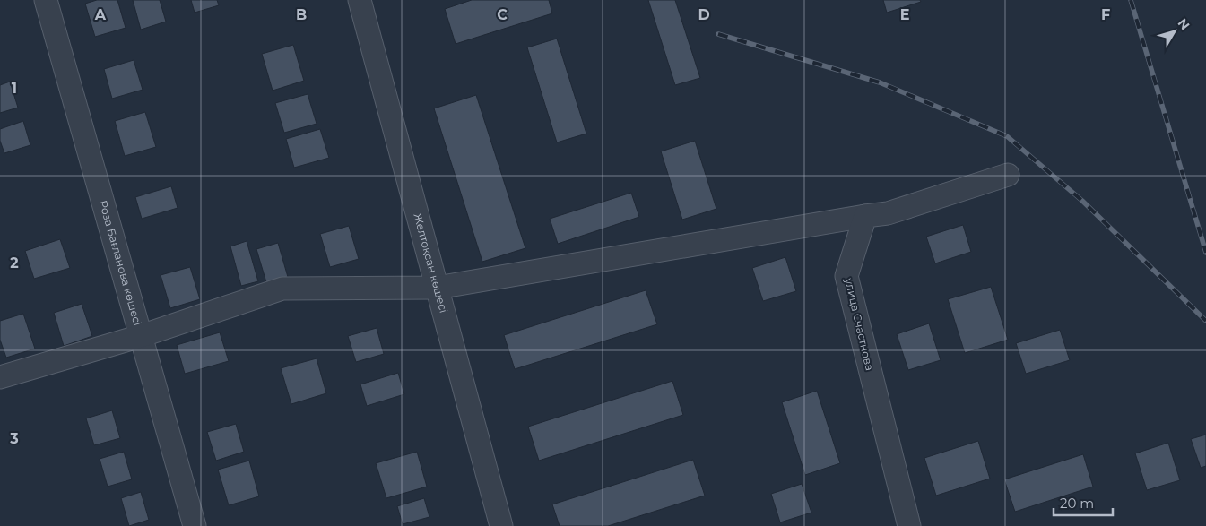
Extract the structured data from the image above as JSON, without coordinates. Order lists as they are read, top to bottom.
{
  "streets": {
    "street": ["Роза Бағланова көшесі", "Желтоқсан көшесі", "улица Счастнова"]
  },
  "scale_bar": "20 m",
  "north": "top right",
  "grid": {
    "columns": [
      "A",
      "B",
      "C",
      "D",
      "E",
      "F"
    ],
    "rows": ["1", "2", "3"]
  }
}
